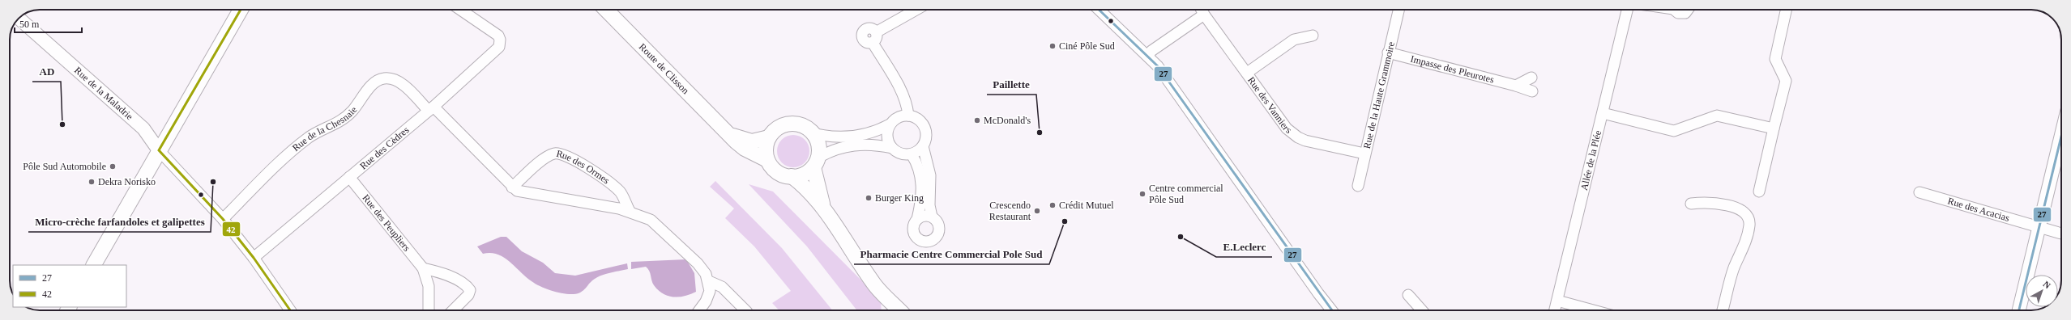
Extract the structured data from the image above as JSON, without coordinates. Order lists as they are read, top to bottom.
{
  "streets": {
    "main road": ["Route de Clisson"],
    "street": [
      "Impasse des Pleurotes",
      "Rue de la Maladrie",
      "Rue de la Haute Grammoire",
      "Rue des Vanniers",
      "Rue de la Chesnaie",
      "Rue des Cèdres",
      "Allée de la Plée",
      "Rue des Ormes",
      "Rue des Acacias",
      "Rue des Peupliers"
    ]
  },
  "crossings": [
    ["Impasse des Pleurotes", "Rue de la Haute Grammoire"],
    ["Rue de la Haute Grammoire", "Rue des Vanniers"],
    ["Rue de la Chesnaie", "Rue des Cèdres"],
    ["Rue des Cèdres", "Rue des Peupliers"]
  ],
  "places": [
    "Ciné Pôle Sud",
    "McDonald's",
    "AD",
    "Paillette",
    "Pôle Sud Automobile",
    "Dekra Norisko",
    "Micro-crèche farfandoles et galipettes",
    "Centre commercial Pôle Sud",
    "Burger King",
    "Crédit Mutuel",
    "Crescendo Restaurant",
    "Pharmacie Centre Commercial Pole Sud",
    "E.Leclerc"
  ],
  "lines": ["transit line 27", "transit line 42"],
  "legend": ["27", "42"],
  "scale_bar": "50 m",
  "north": "top right"
}
